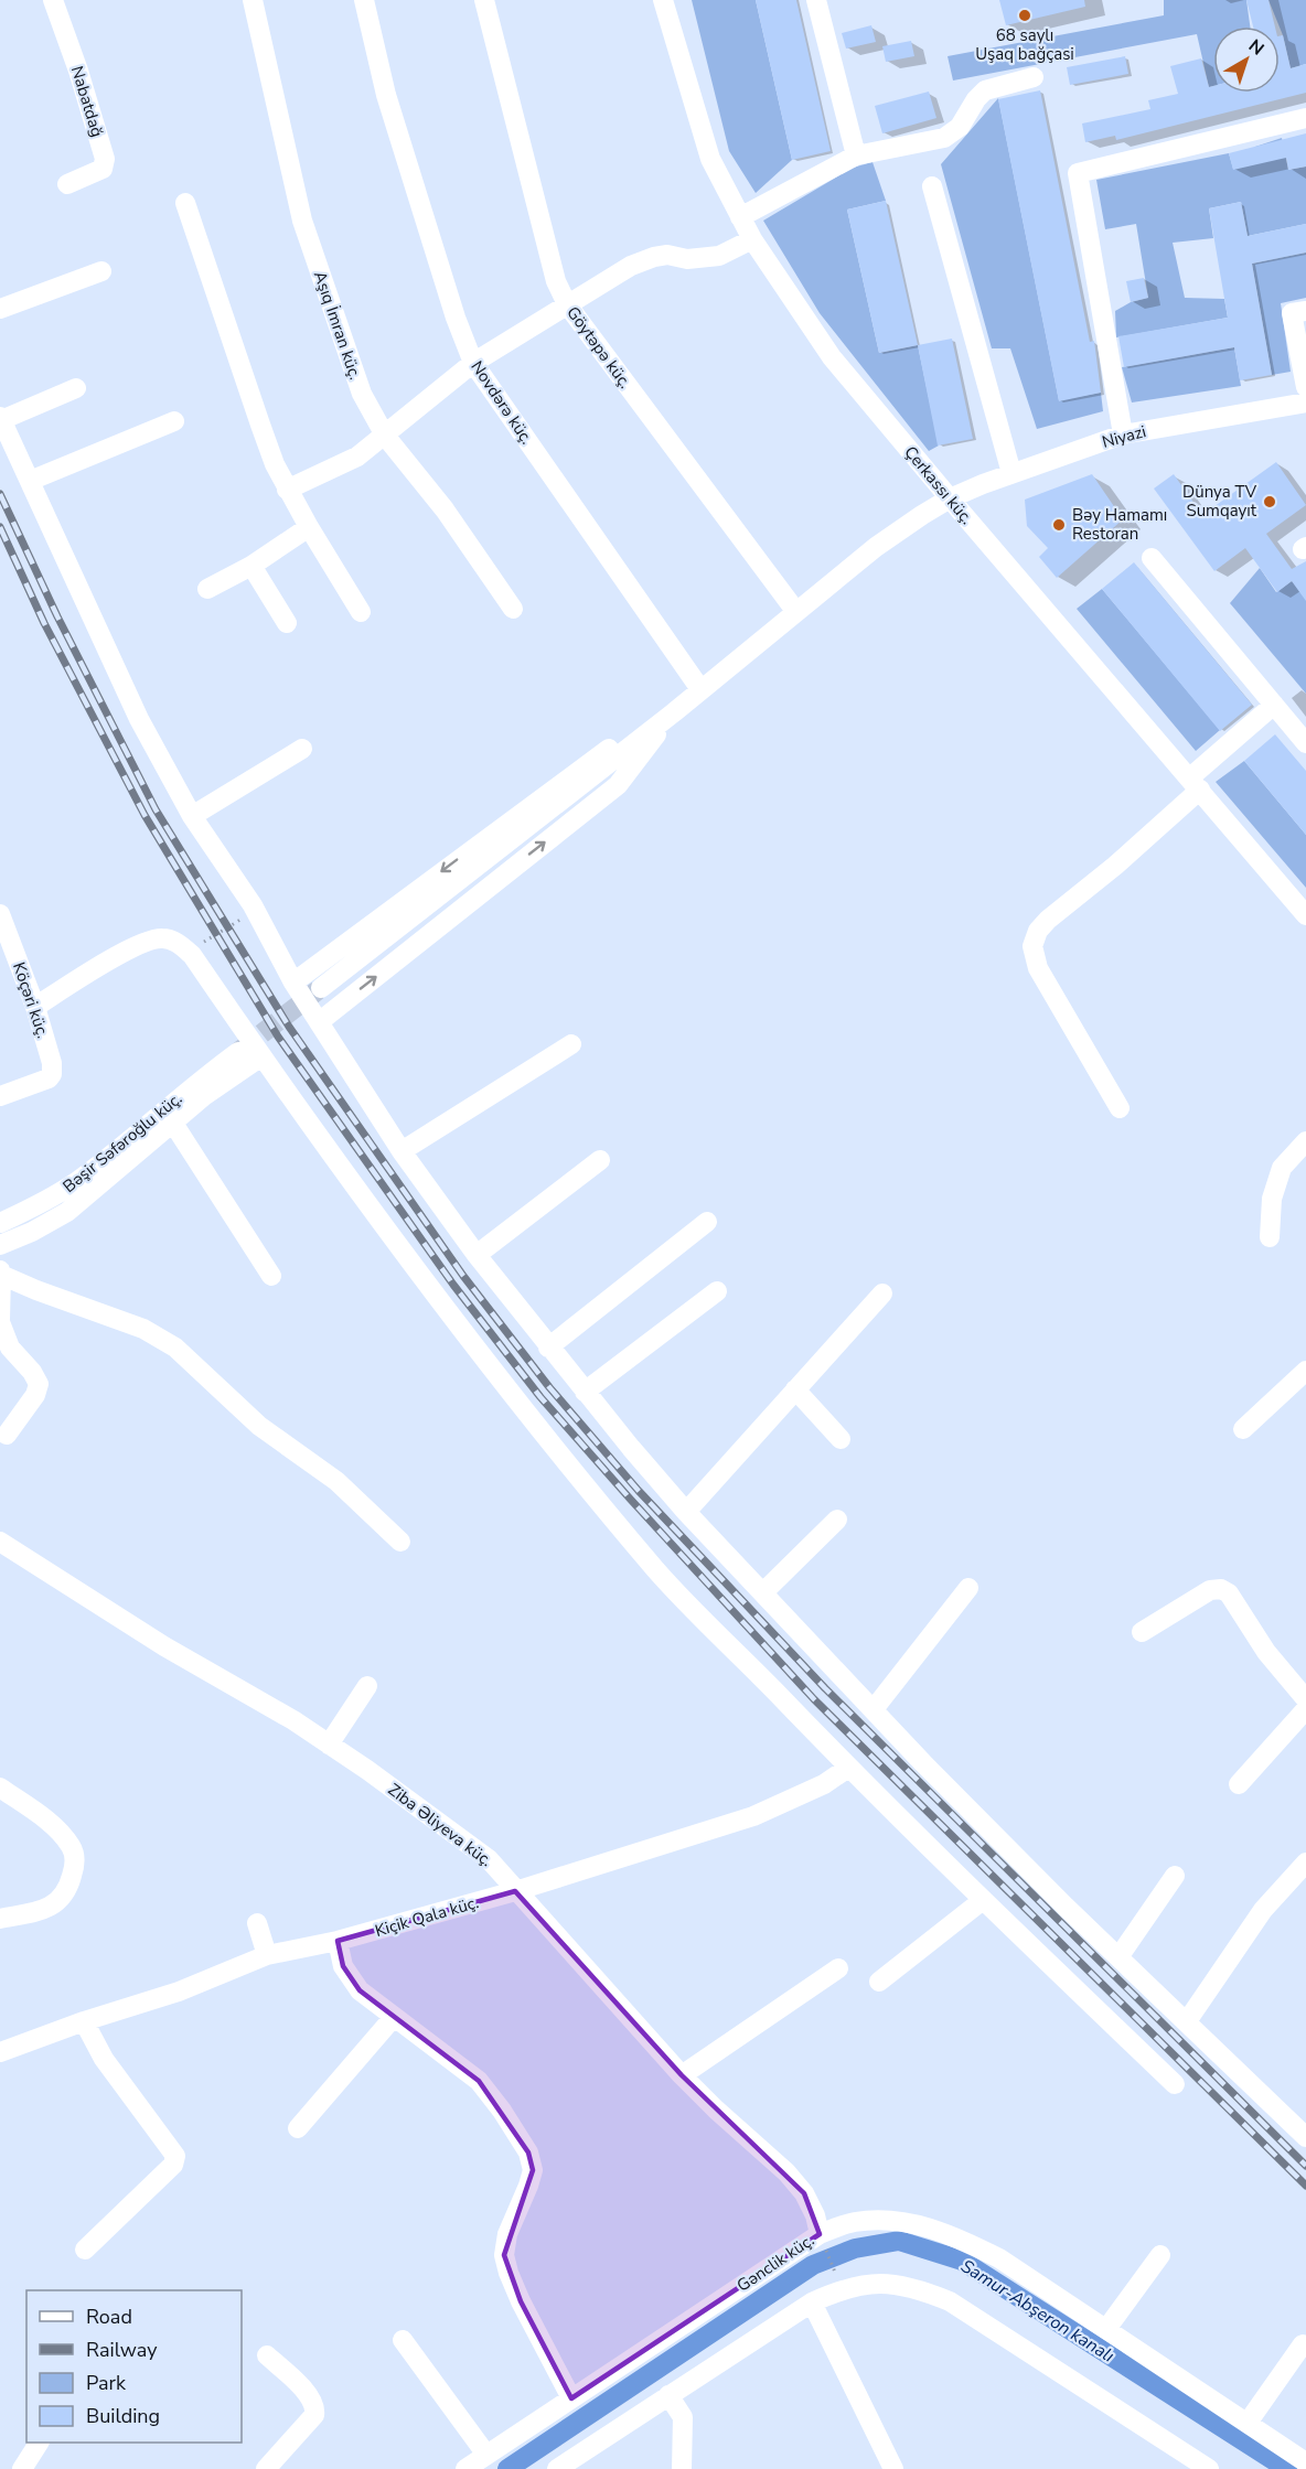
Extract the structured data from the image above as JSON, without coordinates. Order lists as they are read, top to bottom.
{
  "streets": {
    "street": [
      "Nabatdağ",
      "Aşıq İmran küç.",
      "Göytəpə küç.",
      "Novdərə küç.",
      "Niyazi",
      "Çerkassı küç.",
      "Köçəri küç.",
      "Bəşir Səfəroğlu küç.",
      "Ziba Əliyeva küç.",
      "Kiçik Qala küç.",
      "Gənclik küç."
    ]
  },
  "crossings": [
    ["Göytəpə küç.", "Niyazi"],
    ["Novdərə küç.", "Niyazi"],
    ["Niyazi", "Çerkassı küç."],
    ["Ziba Əliyeva küç.", "Kiçik Qala küç."],
    ["Ziba Əliyeva küç.", "Gənclik küç."]
  ],
  "water": ["Samur-Abşeron kanalı"],
  "places": ["68 saylı Uşaq bağçasi", "Dünya TV Sumqayıt", "Bәy Hamamı Restoran"],
  "legend": [
    "Road",
    "Railway",
    "Park",
    "Building"
  ],
  "north": "top right"
}
